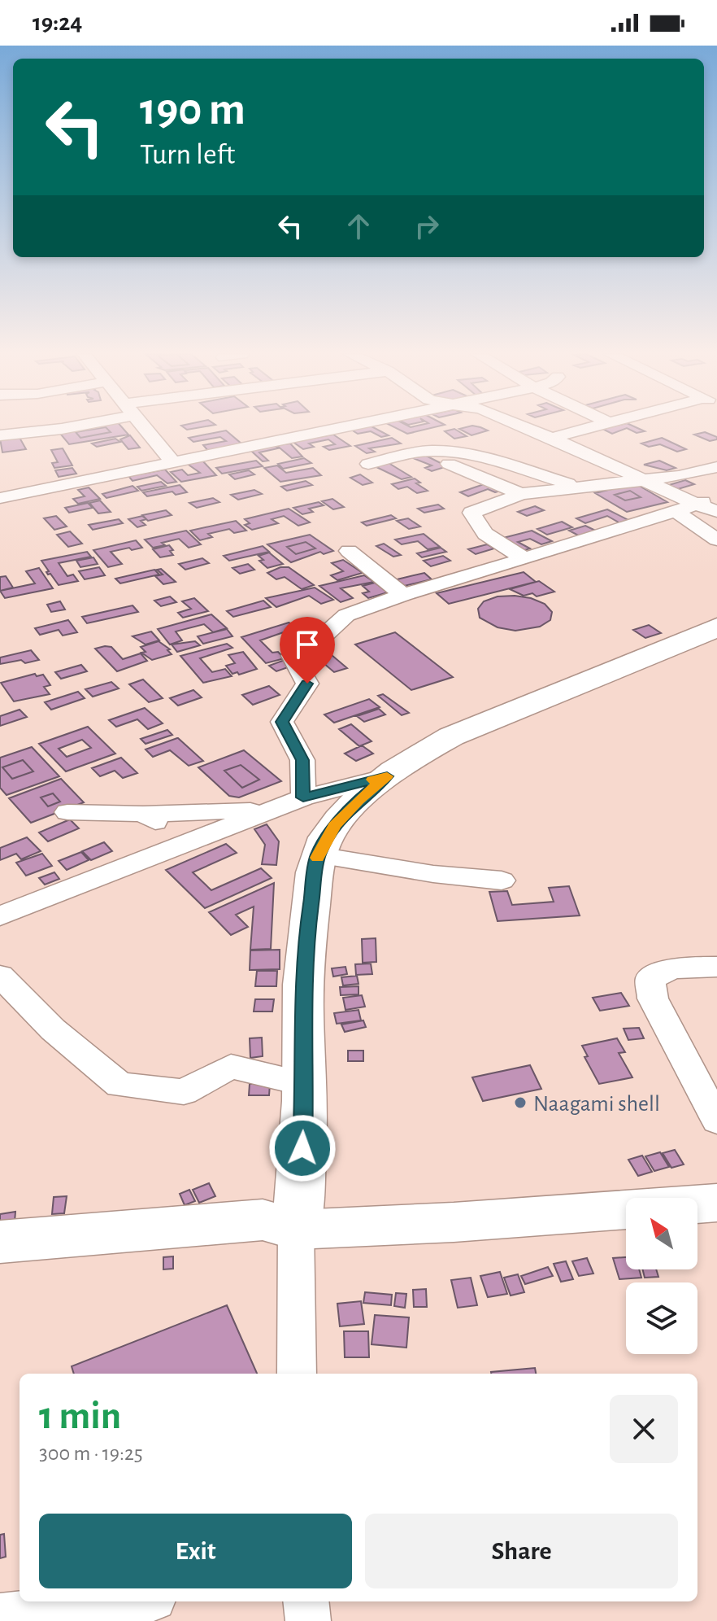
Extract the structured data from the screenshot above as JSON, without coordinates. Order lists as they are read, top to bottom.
{
  "places": ["Naagami shell"],
  "north": "top left",
  "page": {
    "status": "19:24",
    "turn": ["190 m", "Turn left"],
    "heading": ["1 min", "300 m · 19:25"],
    "buttons": ["Exit", "Share"]
  }
}
